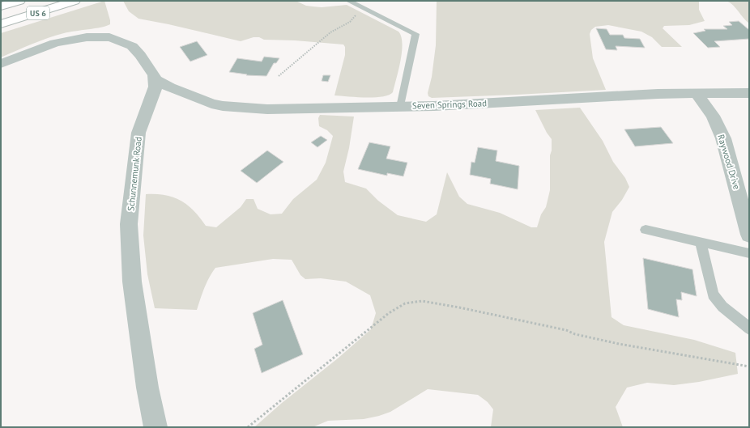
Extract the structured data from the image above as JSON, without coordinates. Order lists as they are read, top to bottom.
{
  "streets": {
    "highway": ["US 6"],
    "street": ["Seven Springs Road", "Raywood Drive", "Schunnemunk Road"]
  },
  "crossings": [
    ["Seven Springs Road", "Raywood Drive"],
    ["Seven Springs Road", "Schunnemunk Road"]
  ]
}
